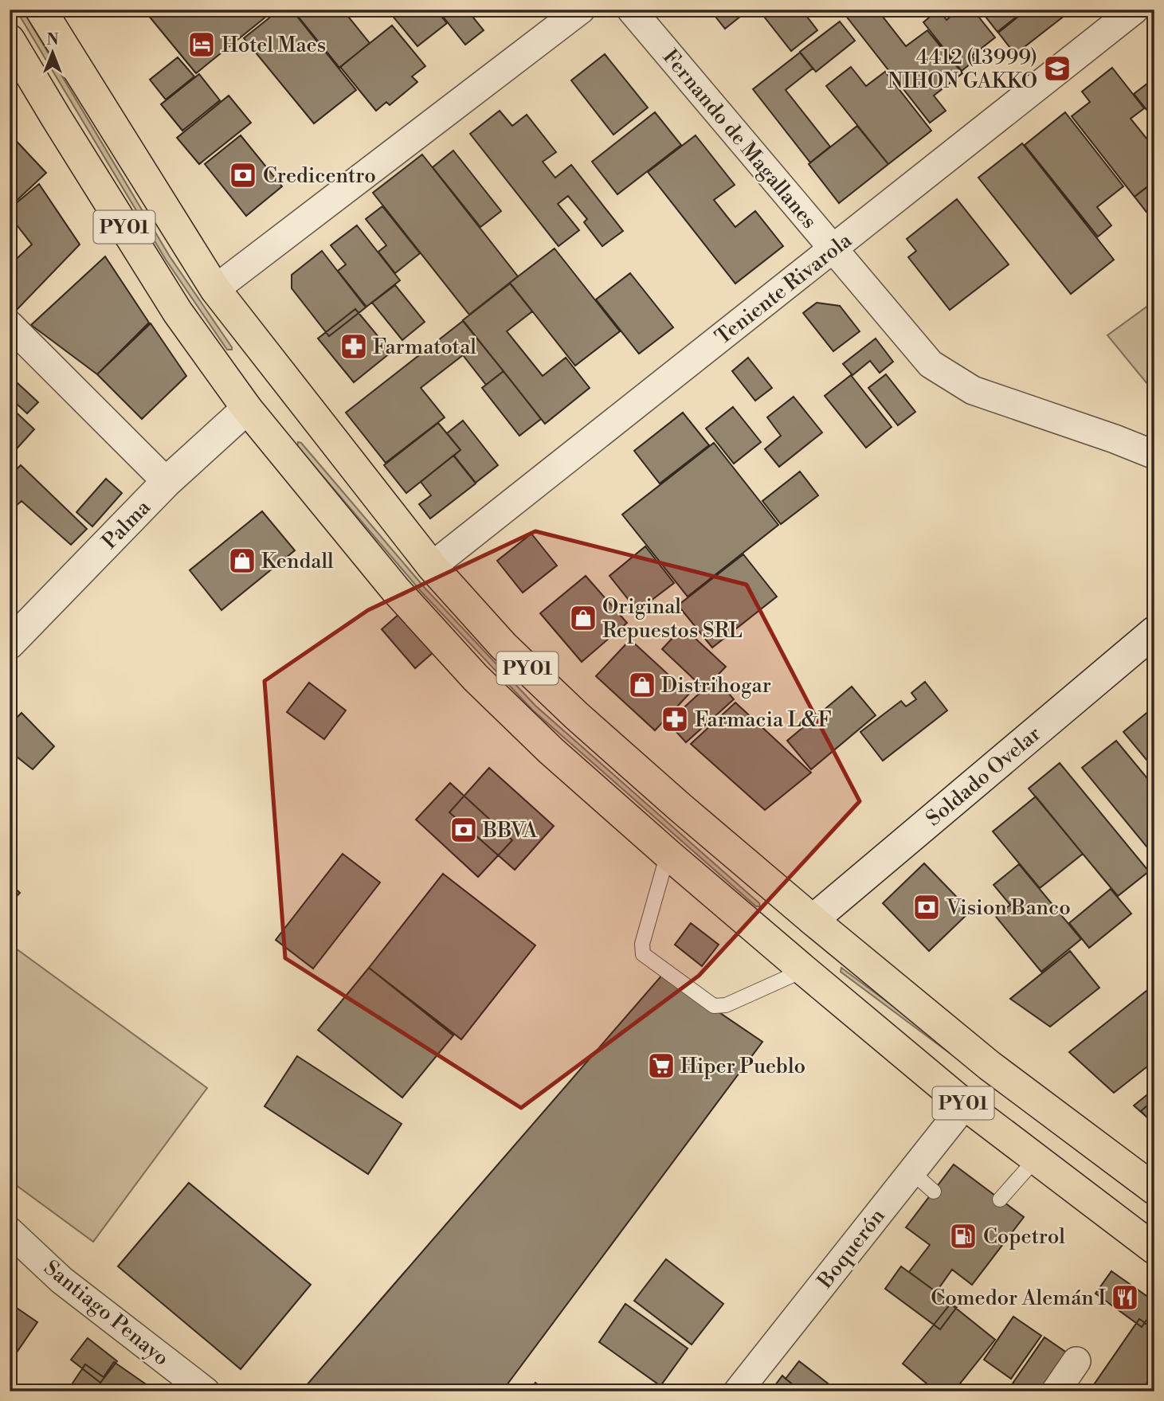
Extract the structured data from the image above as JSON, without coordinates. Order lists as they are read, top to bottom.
{
  "streets": {
    "highway": ["PY01"],
    "main road": ["Palma", "Soldado Ovelar"],
    "street": [
      "Fernando de Magallanes",
      "Teniente Rivarola",
      "Boquerón",
      "Santiago Penayo"
    ]
  },
  "crossings": [
    ["Fernando de Magallanes", "Teniente Rivarola"],
    ["PY01", "Teniente Rivarola"],
    ["PY01", "Palma"],
    ["PY01", "Soldado Ovelar"],
    ["PY01", "Boquerón"]
  ],
  "places": {
    "hotel": ["Hotel Maes"],
    "school or university": ["4412 (13999) NIHON GAKKO"],
    "bank": ["Credicentro", "BBVA", "Vision Banco"],
    "pharmacy": ["Farmatotal", "Farmacia L&F"],
    "shop": ["Kendall", "Original Repuestos SRL", "Distrihogar"],
    "supermarket": ["Hiper Pueblo"],
    "fuel station": ["Copetrol"],
    "restaurant": ["Comedor Alemán I"]
  },
  "north": "top"
}
